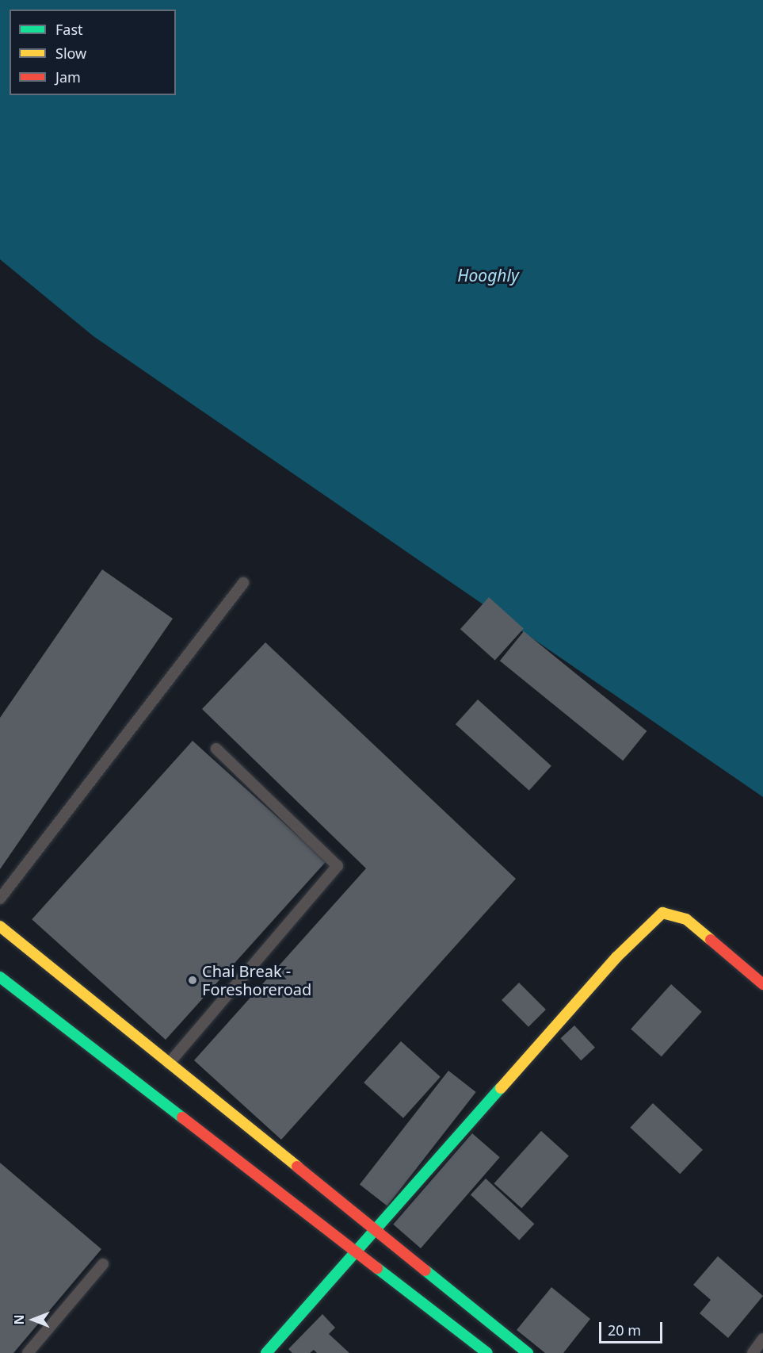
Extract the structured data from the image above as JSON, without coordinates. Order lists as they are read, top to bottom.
{
  "water": ["Hooghly"],
  "places": ["Chai Break - Foreshoreroad"],
  "legend": ["Fast", "Slow", "Jam"],
  "scale_bar": "20 m",
  "north": "left"
}
